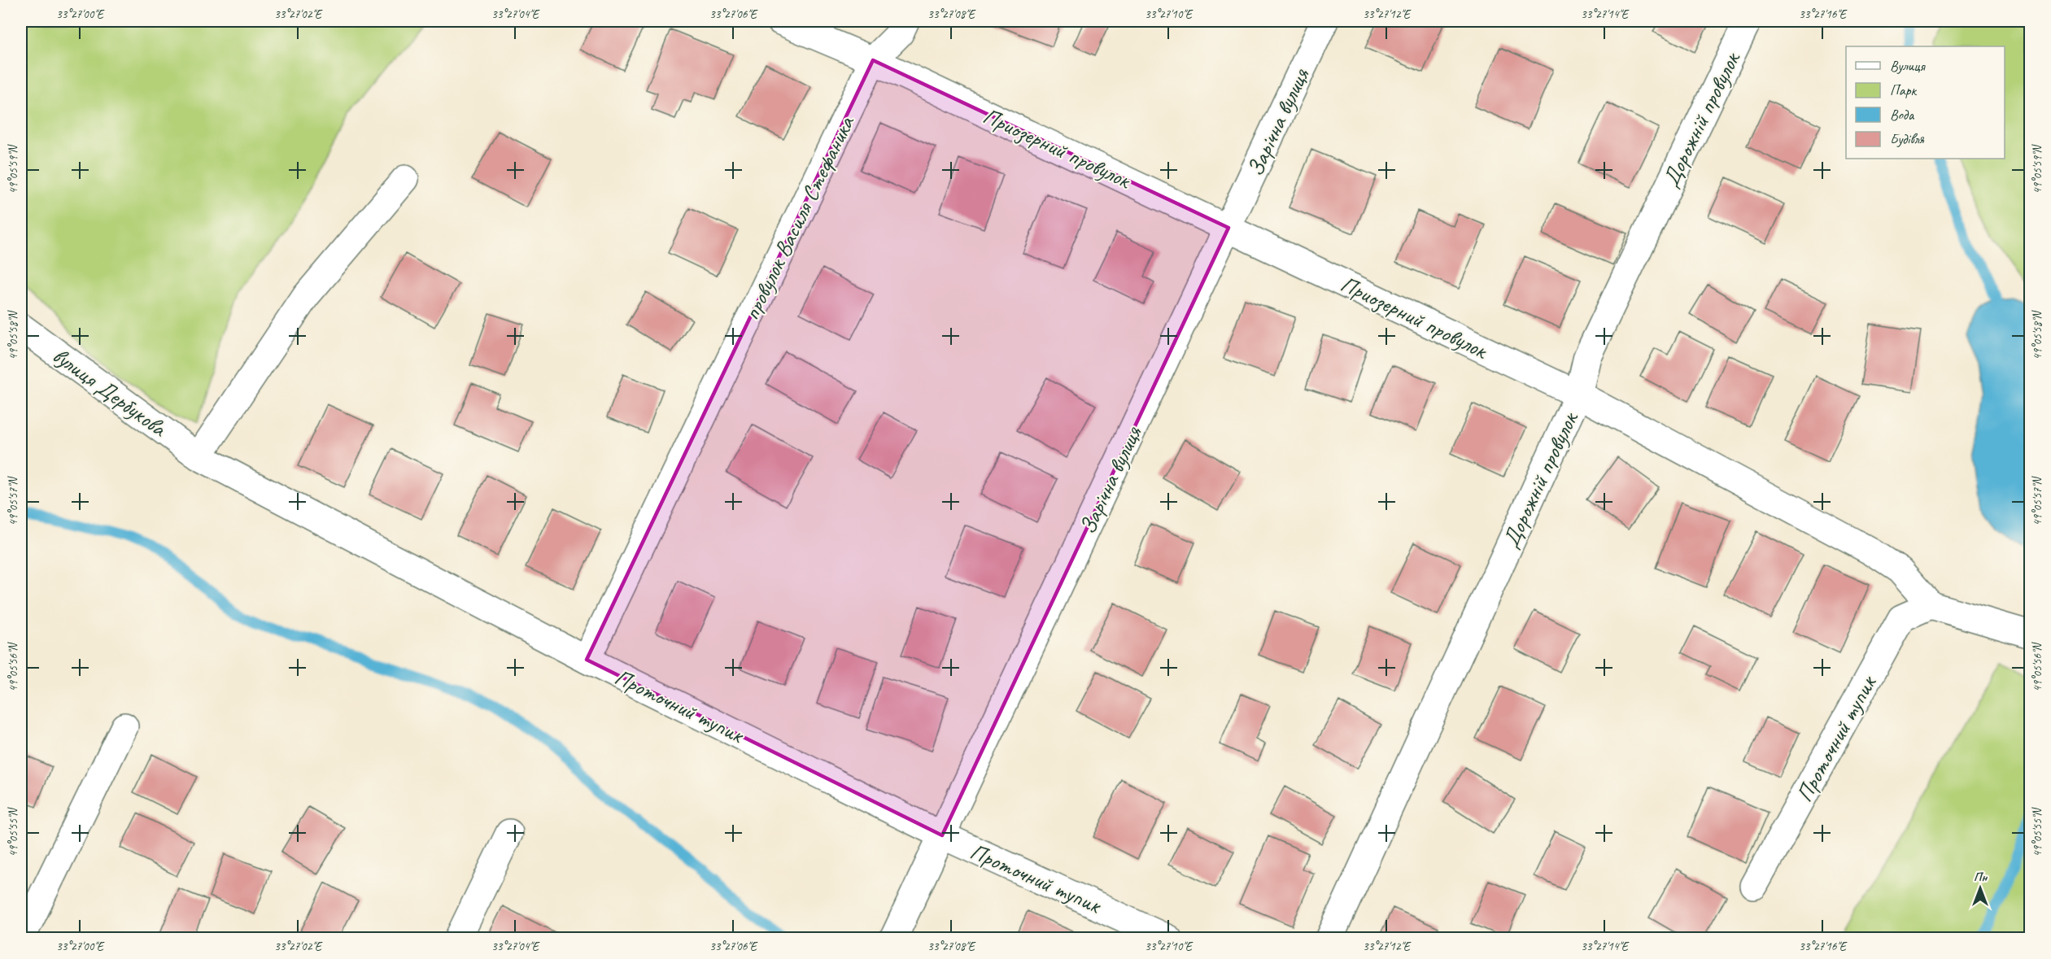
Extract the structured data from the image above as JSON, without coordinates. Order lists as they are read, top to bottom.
{
  "streets": {
    "street": [
      "Дорожній провулок",
      "Зарічна вулиця",
      "Приозерний провулок",
      "провулок Василя Стефаника",
      "вулиця Дербукова",
      "Проточний тупик"
    ]
  },
  "crossings": [
    ["Дорожній провулок", "Приозерний провулок"],
    ["Зарічна вулиця", "Приозерний провулок"],
    ["Зарічна вулиця", "Проточний тупик"],
    ["Приозерний провулок", "провулок Василя Стефаника"],
    ["Приозерний провулок", "Проточний тупик"],
    ["провулок Василя Стефаника", "Проточний тупик"],
    ["вулиця Дербукова", "Проточний тупик"]
  ],
  "legend": [
    "Вулиця",
    "Парк",
    "Вода",
    "Будівля"
  ],
  "north": "top",
  "coordinates": [
    "33°27'00\"E",
    "33°27'02\"E",
    "33°27'04\"E",
    "33°27'06\"E",
    "33°27'08\"E",
    "33°27'10\"E",
    "33°27'12\"E",
    "33°27'14\"E",
    "33°27'16\"E",
    "49°05'59\"N",
    "49°05'58\"N",
    "49°05'57\"N",
    "49°05'56\"N",
    "49°05'55\"N"
  ]
}
